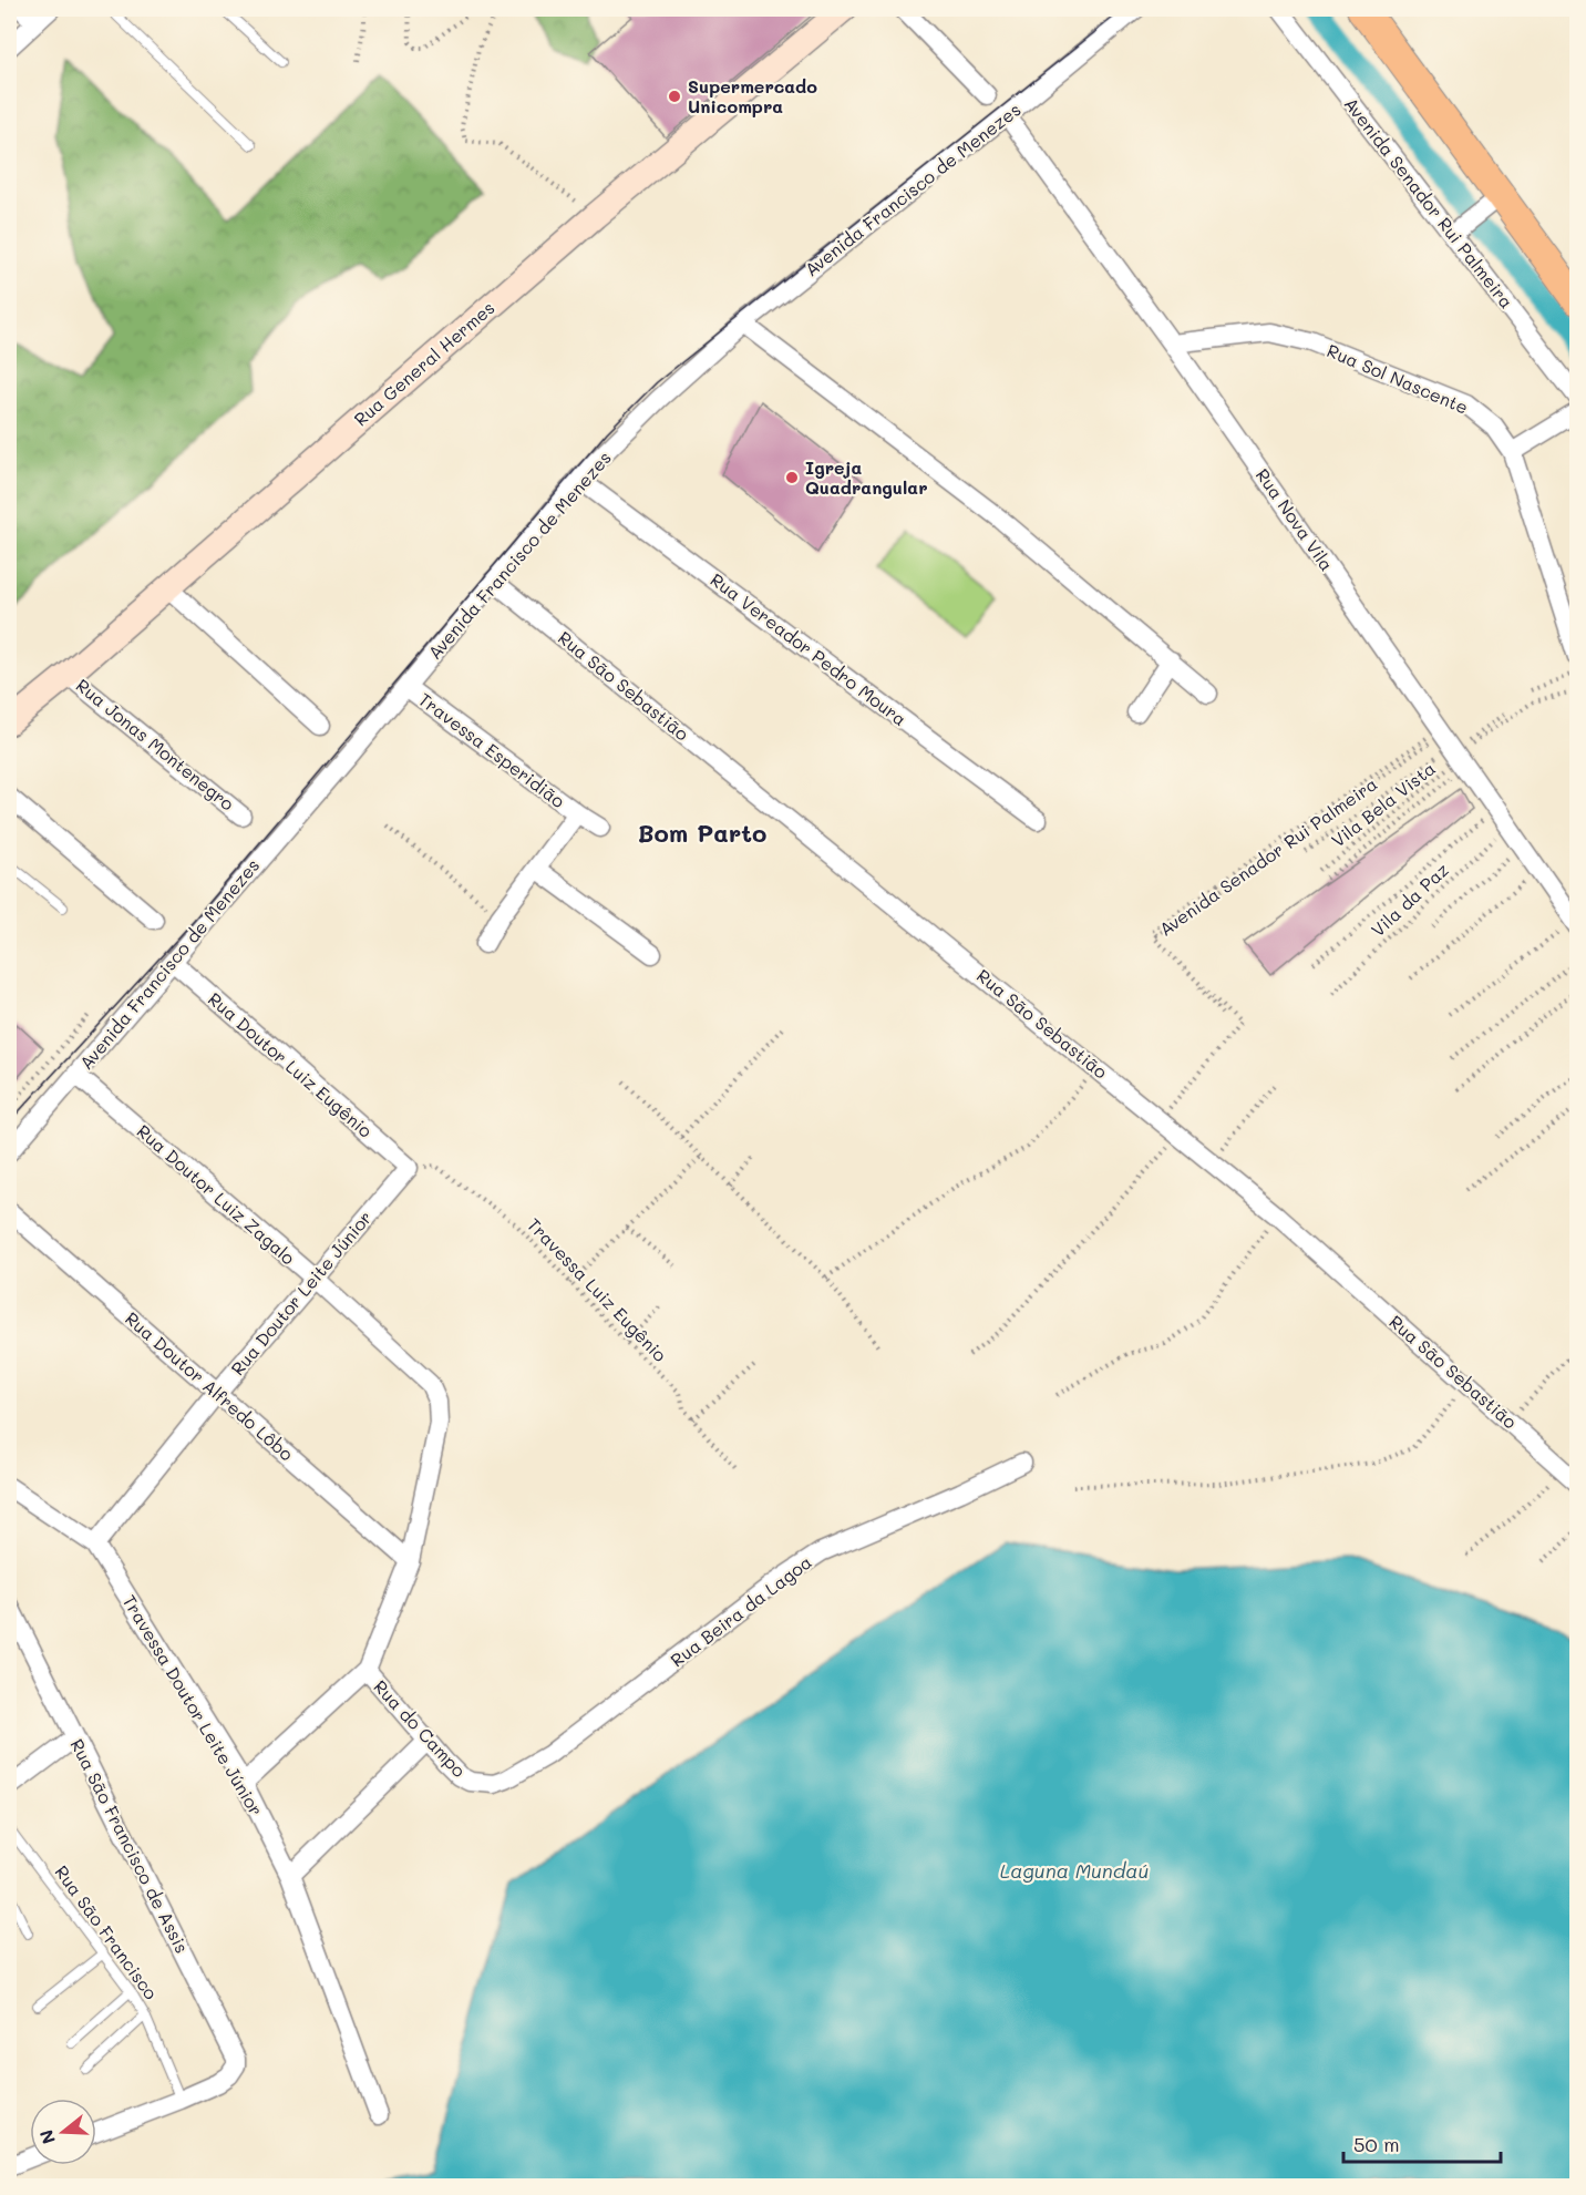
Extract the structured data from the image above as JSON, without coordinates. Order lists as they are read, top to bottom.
{
  "streets": {
    "street": [
      "Avenida Francisco de Menezes",
      "Avenida Senador Rui Palmeira",
      "Rua General Hermes",
      "Rua Sol Nascente",
      "Rua Nova Vila",
      "Rua Vereador Pedro Moura",
      "Rua São Sebastião",
      "Rua Jonas Montenegro",
      "Travessa Esperidião",
      "Rua Doutor Luiz Eugênio",
      "Rua Doutor Luiz Zagalo",
      "Rua Doutor Leite Júnior",
      "Rua Doutor Alfredo Lôbo",
      "Rua Beira da Lagoa",
      "Travessa Doutor Leite Júnior",
      "Rua do Campo",
      "Rua São Francisco de Assis"
    ],
    "lane": ["Rua São Francisco"],
    "path": ["Vila Bela Vista", "Vila da Paz", "Travessa Luiz Eugênio"]
  },
  "crossings": [
    ["Avenida Francisco de Menezes", "Rua Nova Vila"],
    ["Avenida Francisco de Menezes", "Rua Vereador Pedro Moura"],
    ["Avenida Francisco de Menezes", "Rua São Sebastião"],
    ["Avenida Francisco de Menezes", "Travessa Esperidião"],
    ["Avenida Francisco de Menezes", "Rua Doutor Luiz Eugênio"],
    ["Avenida Francisco de Menezes", "Rua Doutor Luiz Zagalo"],
    ["Avenida Senador Rui Palmeira", "Rua Nova Vila"],
    ["Avenida Senador Rui Palmeira", "Vila Bela Vista"],
    ["Rua General Hermes", "Rua Jonas Montenegro"],
    ["Rua Sol Nascente", "Rua Nova Vila"],
    ["Rua Nova Vila", "Vila Bela Vista"],
    ["Rua Nova Vila", "Vila da Paz"],
    ["Rua Doutor Luiz Eugênio", "Travessa Luiz Eugênio"],
    ["Rua Doutor Luiz Eugênio", "Rua Doutor Leite Júnior"],
    ["Rua Doutor Luiz Zagalo", "Rua Doutor Leite Júnior"],
    ["Rua Doutor Luiz Zagalo", "Rua do Campo"],
    ["Travessa Luiz Eugênio", "Rua Doutor Leite Júnior"],
    ["Rua Doutor Leite Júnior", "Rua Doutor Alfredo Lôbo"],
    ["Rua Doutor Leite Júnior", "Travessa Doutor Leite Júnior"],
    ["Rua Doutor Alfredo Lôbo", "Rua do Campo"],
    ["Rua Beira da Lagoa", "Rua do Campo"],
    ["Rua São Francisco de Assis", "Rua São Francisco"]
  ],
  "districts": ["Bom Parto"],
  "water": ["Laguna Mundaú"],
  "places": ["Supermercado Unicompra", "Igreja Quadrangular"],
  "scale_bar": "50 m",
  "north": "left"
}
